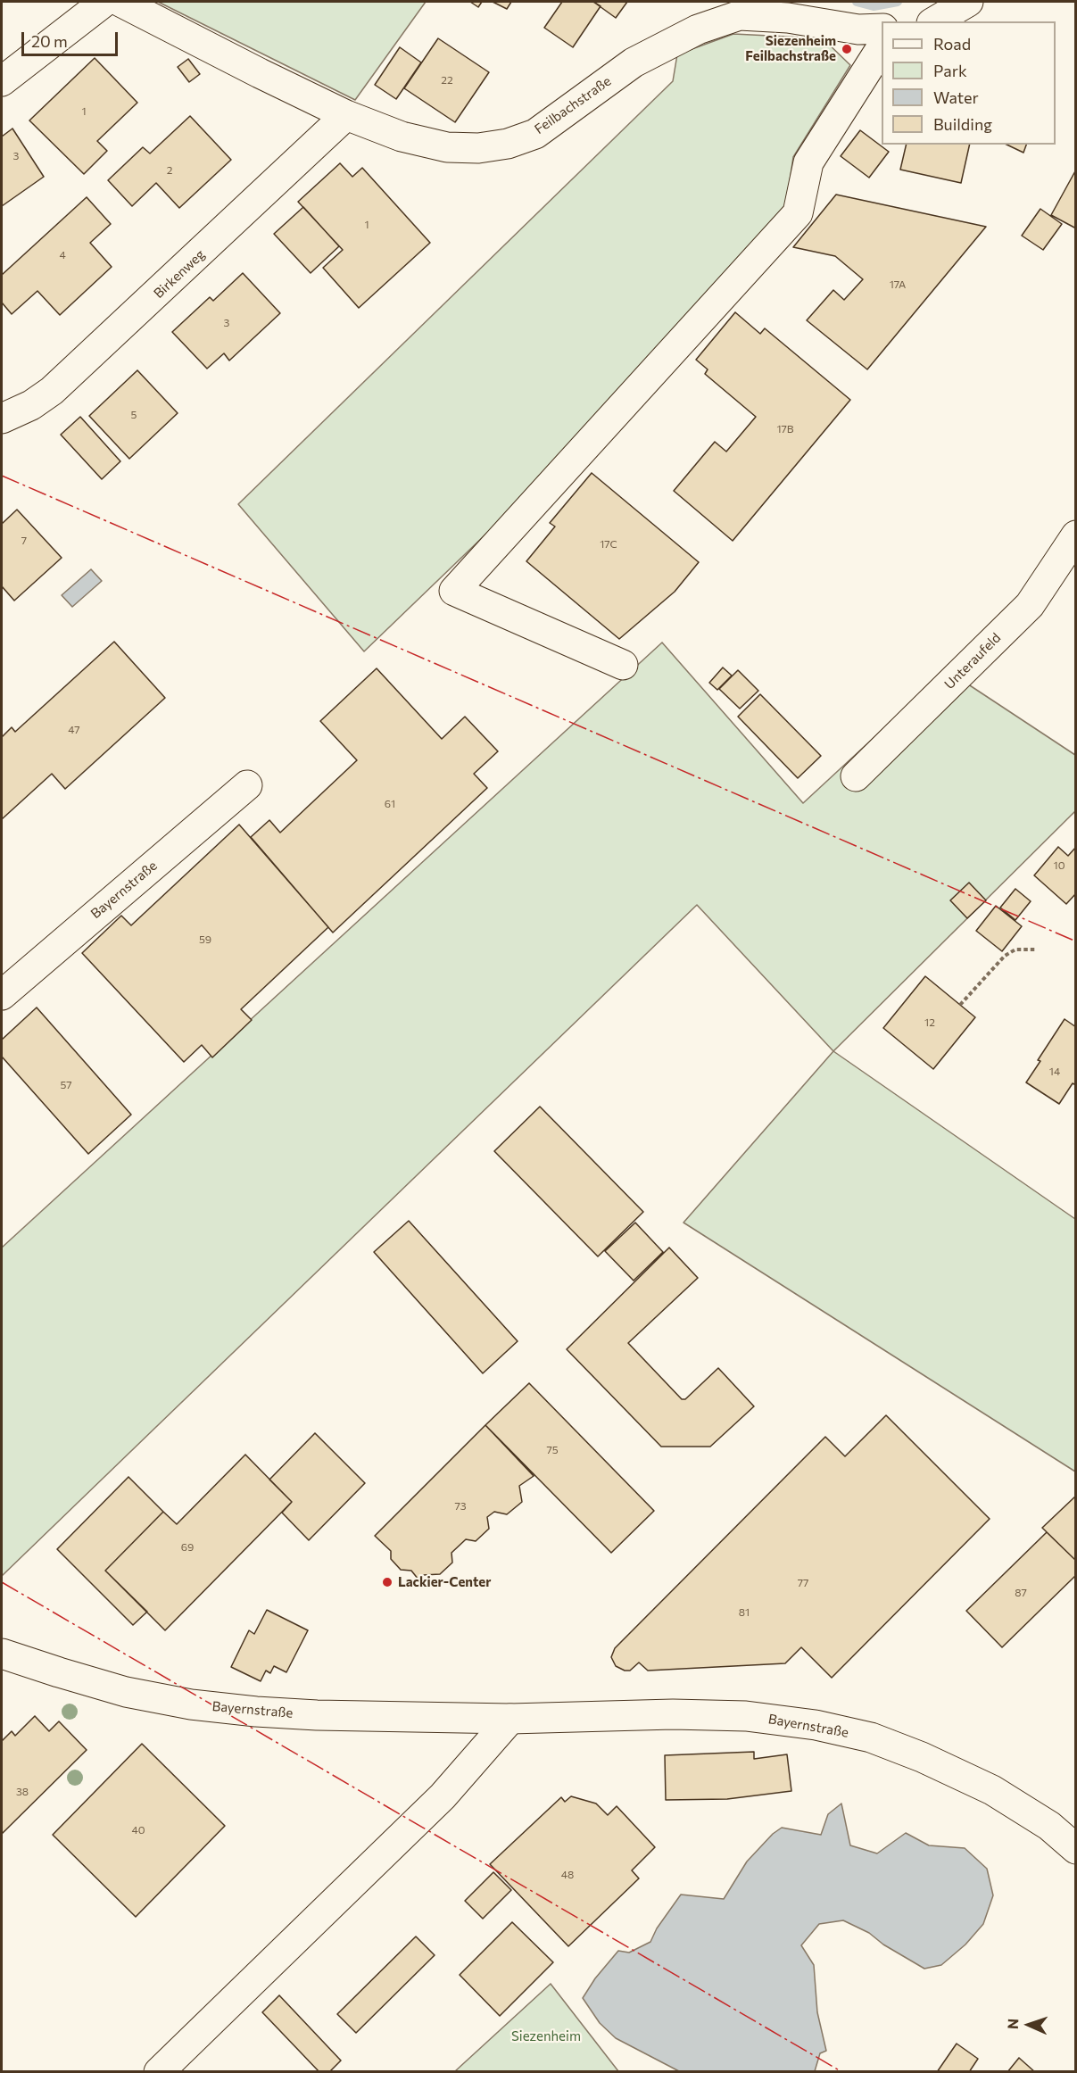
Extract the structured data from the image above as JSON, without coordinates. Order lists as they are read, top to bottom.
{
  "streets": {
    "street": [
      "Feilbachstraße",
      "Birkenweg",
      "Unteraufeld",
      "Bayernstraße"
    ]
  },
  "crossings": [
    ["Feilbachstraße", "Birkenweg"]
  ],
  "parks": ["Siezenheim"],
  "places": ["Siezenheim Feilbachstraße", "Lackier-Center"],
  "house_numbers": [
    "22",
    "1",
    "3",
    "2",
    "1",
    "4",
    "17A",
    "3",
    "5",
    "17B",
    "7",
    "17C",
    "47",
    "61",
    "10",
    "59",
    "12",
    "14",
    "57",
    "75",
    "73",
    "69",
    "77",
    "87",
    "81",
    "38",
    "40",
    "48"
  ],
  "legend": [
    "Road",
    "Park",
    "Water",
    "Building"
  ],
  "scale_bar": "20 m",
  "north": "left"
}
